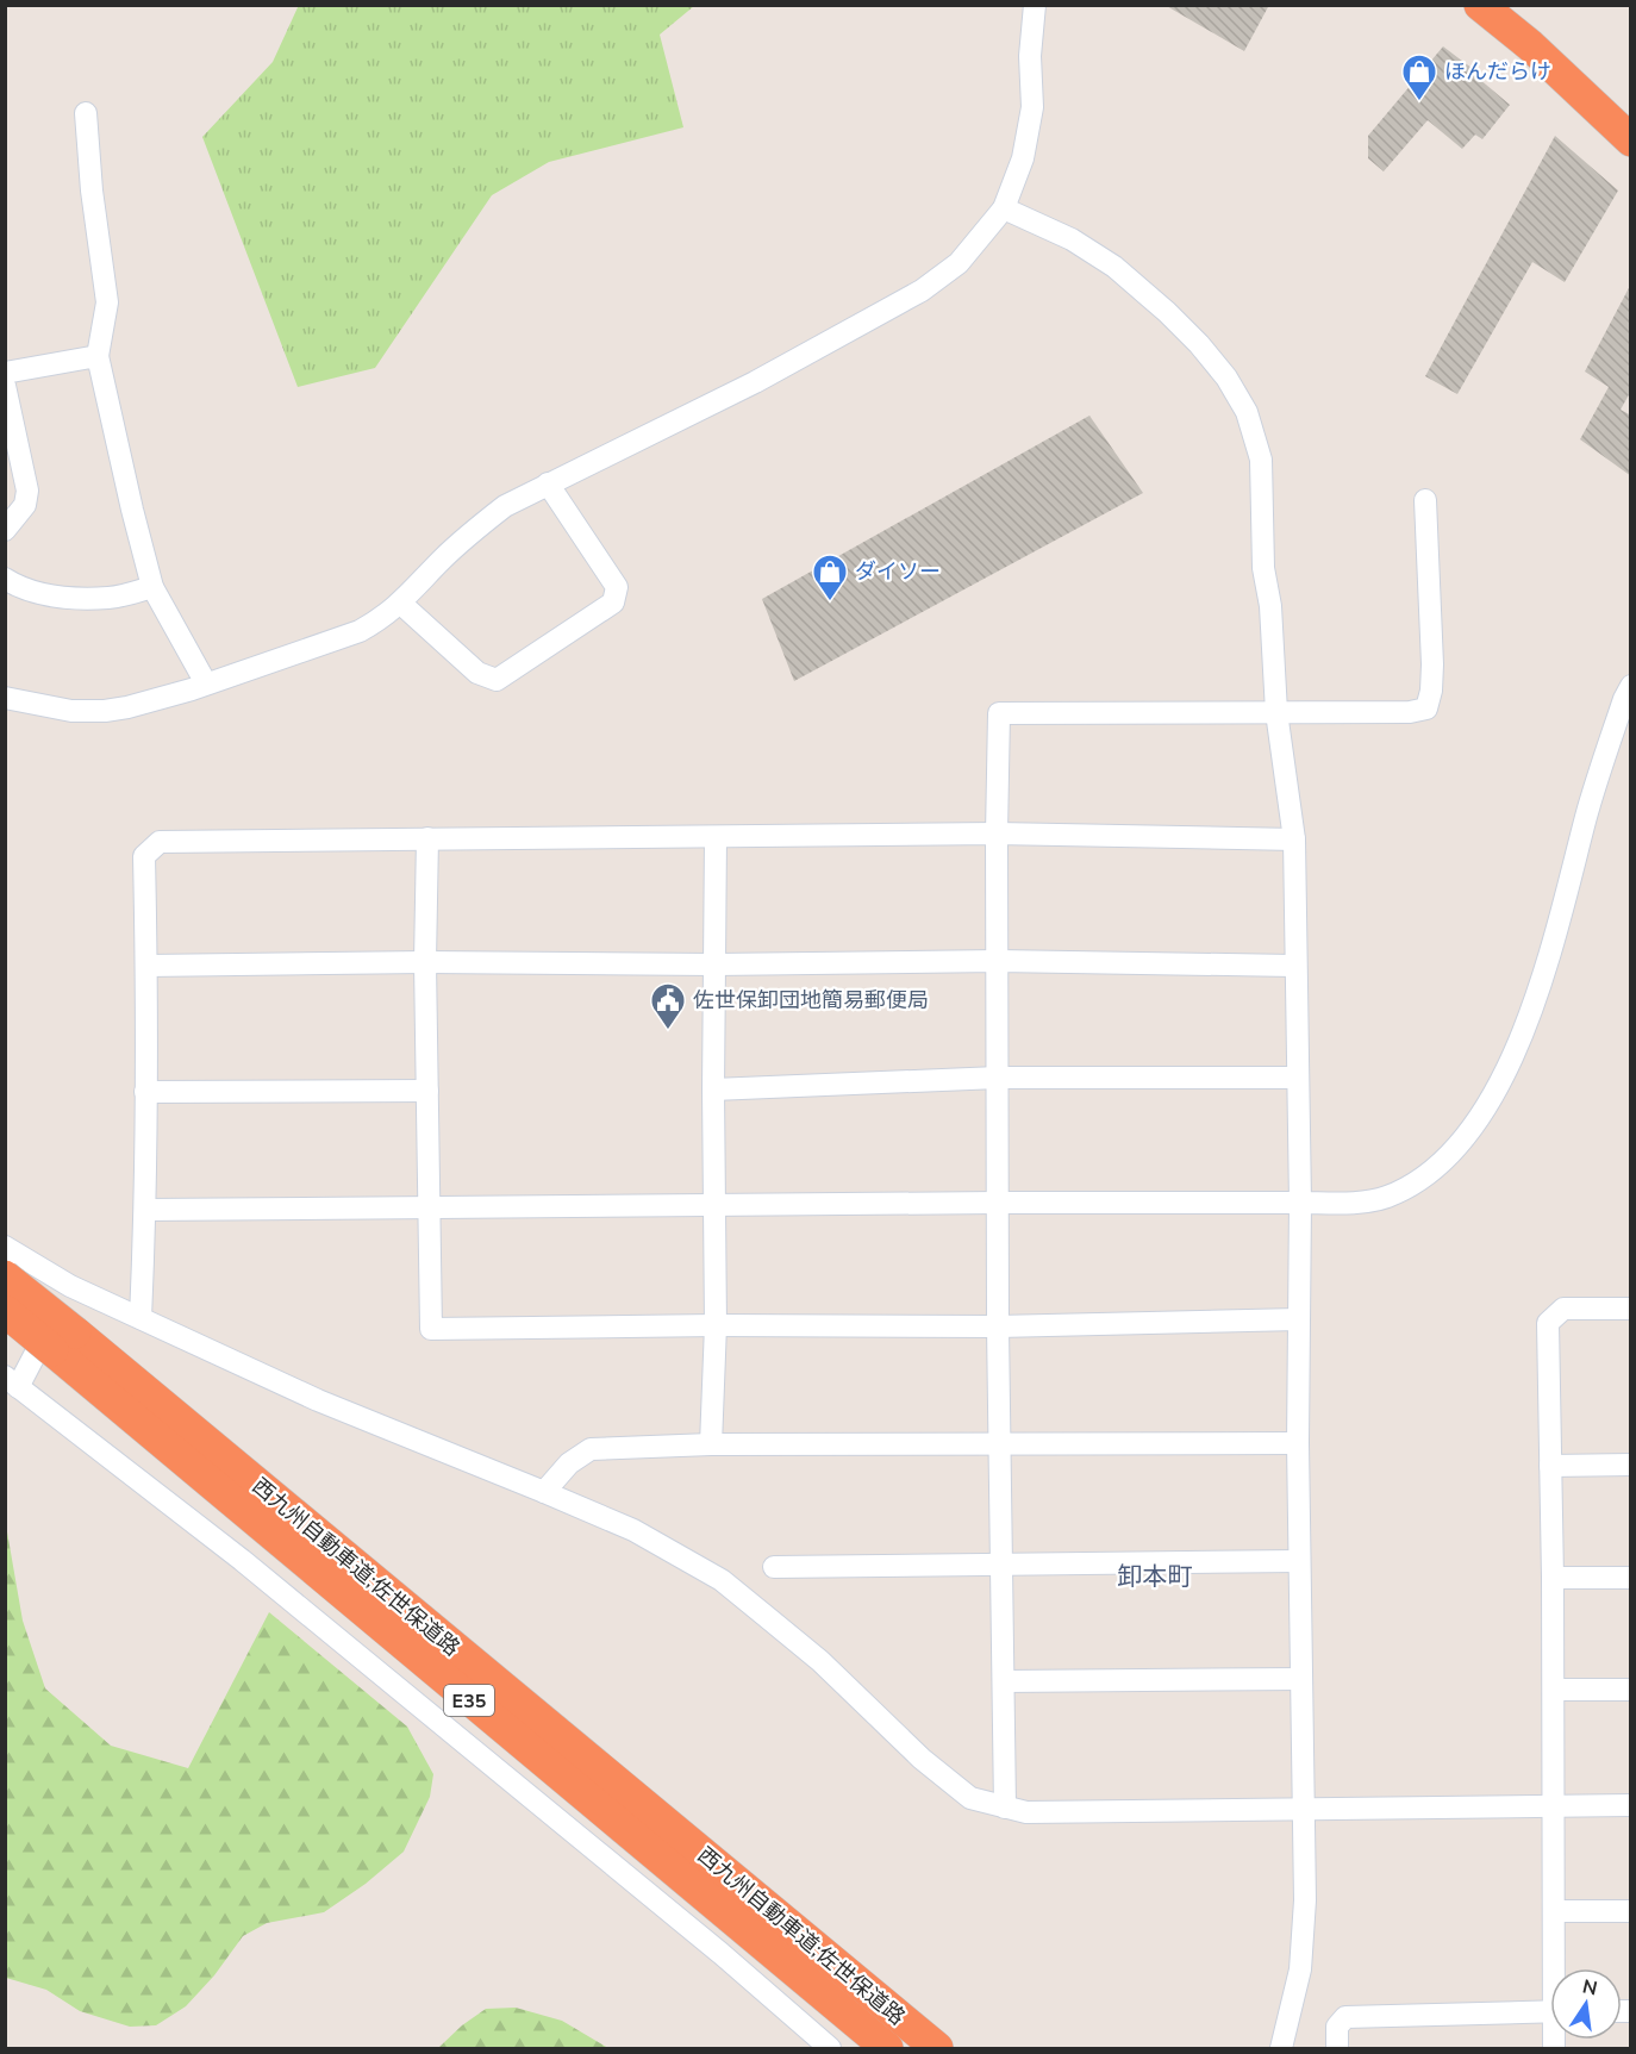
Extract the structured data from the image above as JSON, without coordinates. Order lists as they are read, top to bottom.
{
  "streets": {
    "highway": ["西九州自動車道;佐世保道路", "E35"]
  },
  "districts": ["卸本町"],
  "places": {
    "shop": ["ほんだらけ", "ダイソー"],
    "public building": ["佐世保卸団地簡易郵便局"]
  },
  "north": "top"
}
